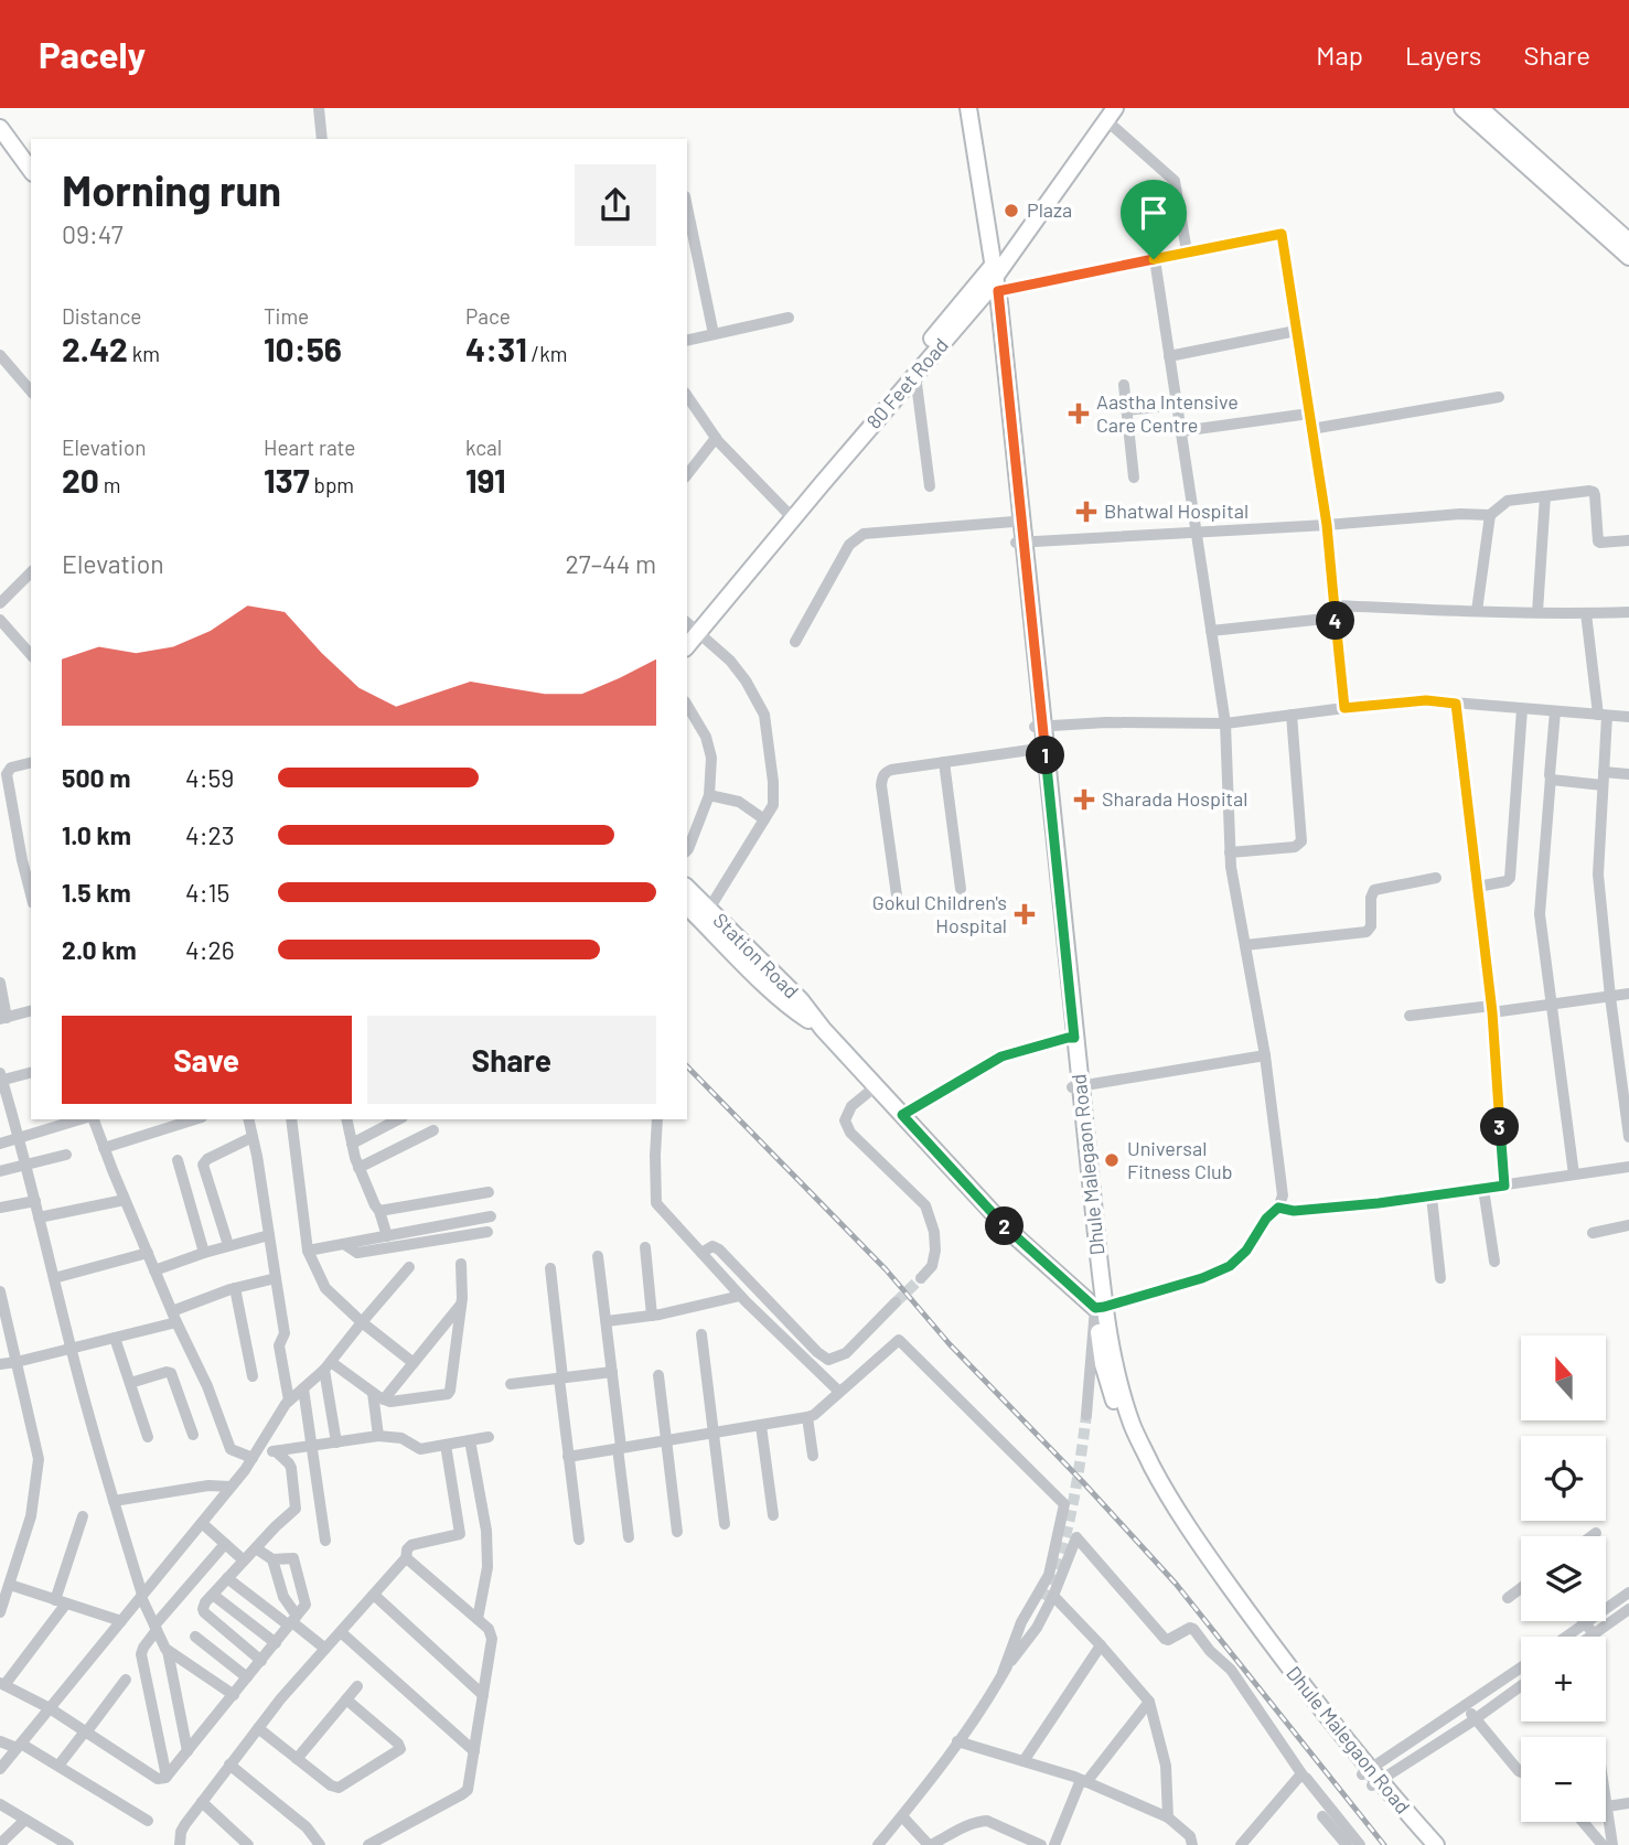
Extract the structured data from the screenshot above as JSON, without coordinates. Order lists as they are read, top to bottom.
{
  "streets": {
    "main road": ["80 Feet Road", "Station Road", "Dhule Malegaon Road"]
  },
  "crossings": [
    ["80 Feet Road", "Dhule Malegaon Road"],
    ["Station Road", "Dhule Malegaon Road"]
  ],
  "places": {
    "other": ["Plaza", "Universal Fitness Club"],
    "health": [
      "Aastha Intensive Care Centre",
      "Bhatwal Hospital",
      "Sharada Hospital",
      "Gokul Children's Hospital"
    ]
  },
  "north": "top",
  "page": {
    "header": "Pacely",
    "nav": ["Map", "Layers", "Share"],
    "heading": ["Morning run", "09:47"],
    "stats": [
      ["Distance", "2.42 km"],
      ["Time", "10:56"],
      ["Pace", "4:31 /km"],
      ["Elevation", "20 m"],
      ["Heart rate", "137 bpm"],
      ["kcal", "191"]
    ],
    "chart": ["Elevation", "27–44 m"],
    "pins": [
      "4",
      "1",
      "3",
      "2"
    ],
    "list": [
      {
        "name": "500 m",
        "note": "4:59"
      },
      {
        "name": "1.0 km",
        "note": "4:23"
      },
      {
        "name": "1.5 km",
        "note": "4:15"
      },
      {
        "name": "2.0 km",
        "note": "4:26"
      }
    ],
    "buttons": ["Save", "Share"],
    "map_buttons": ["+", "−"]
  }
}
